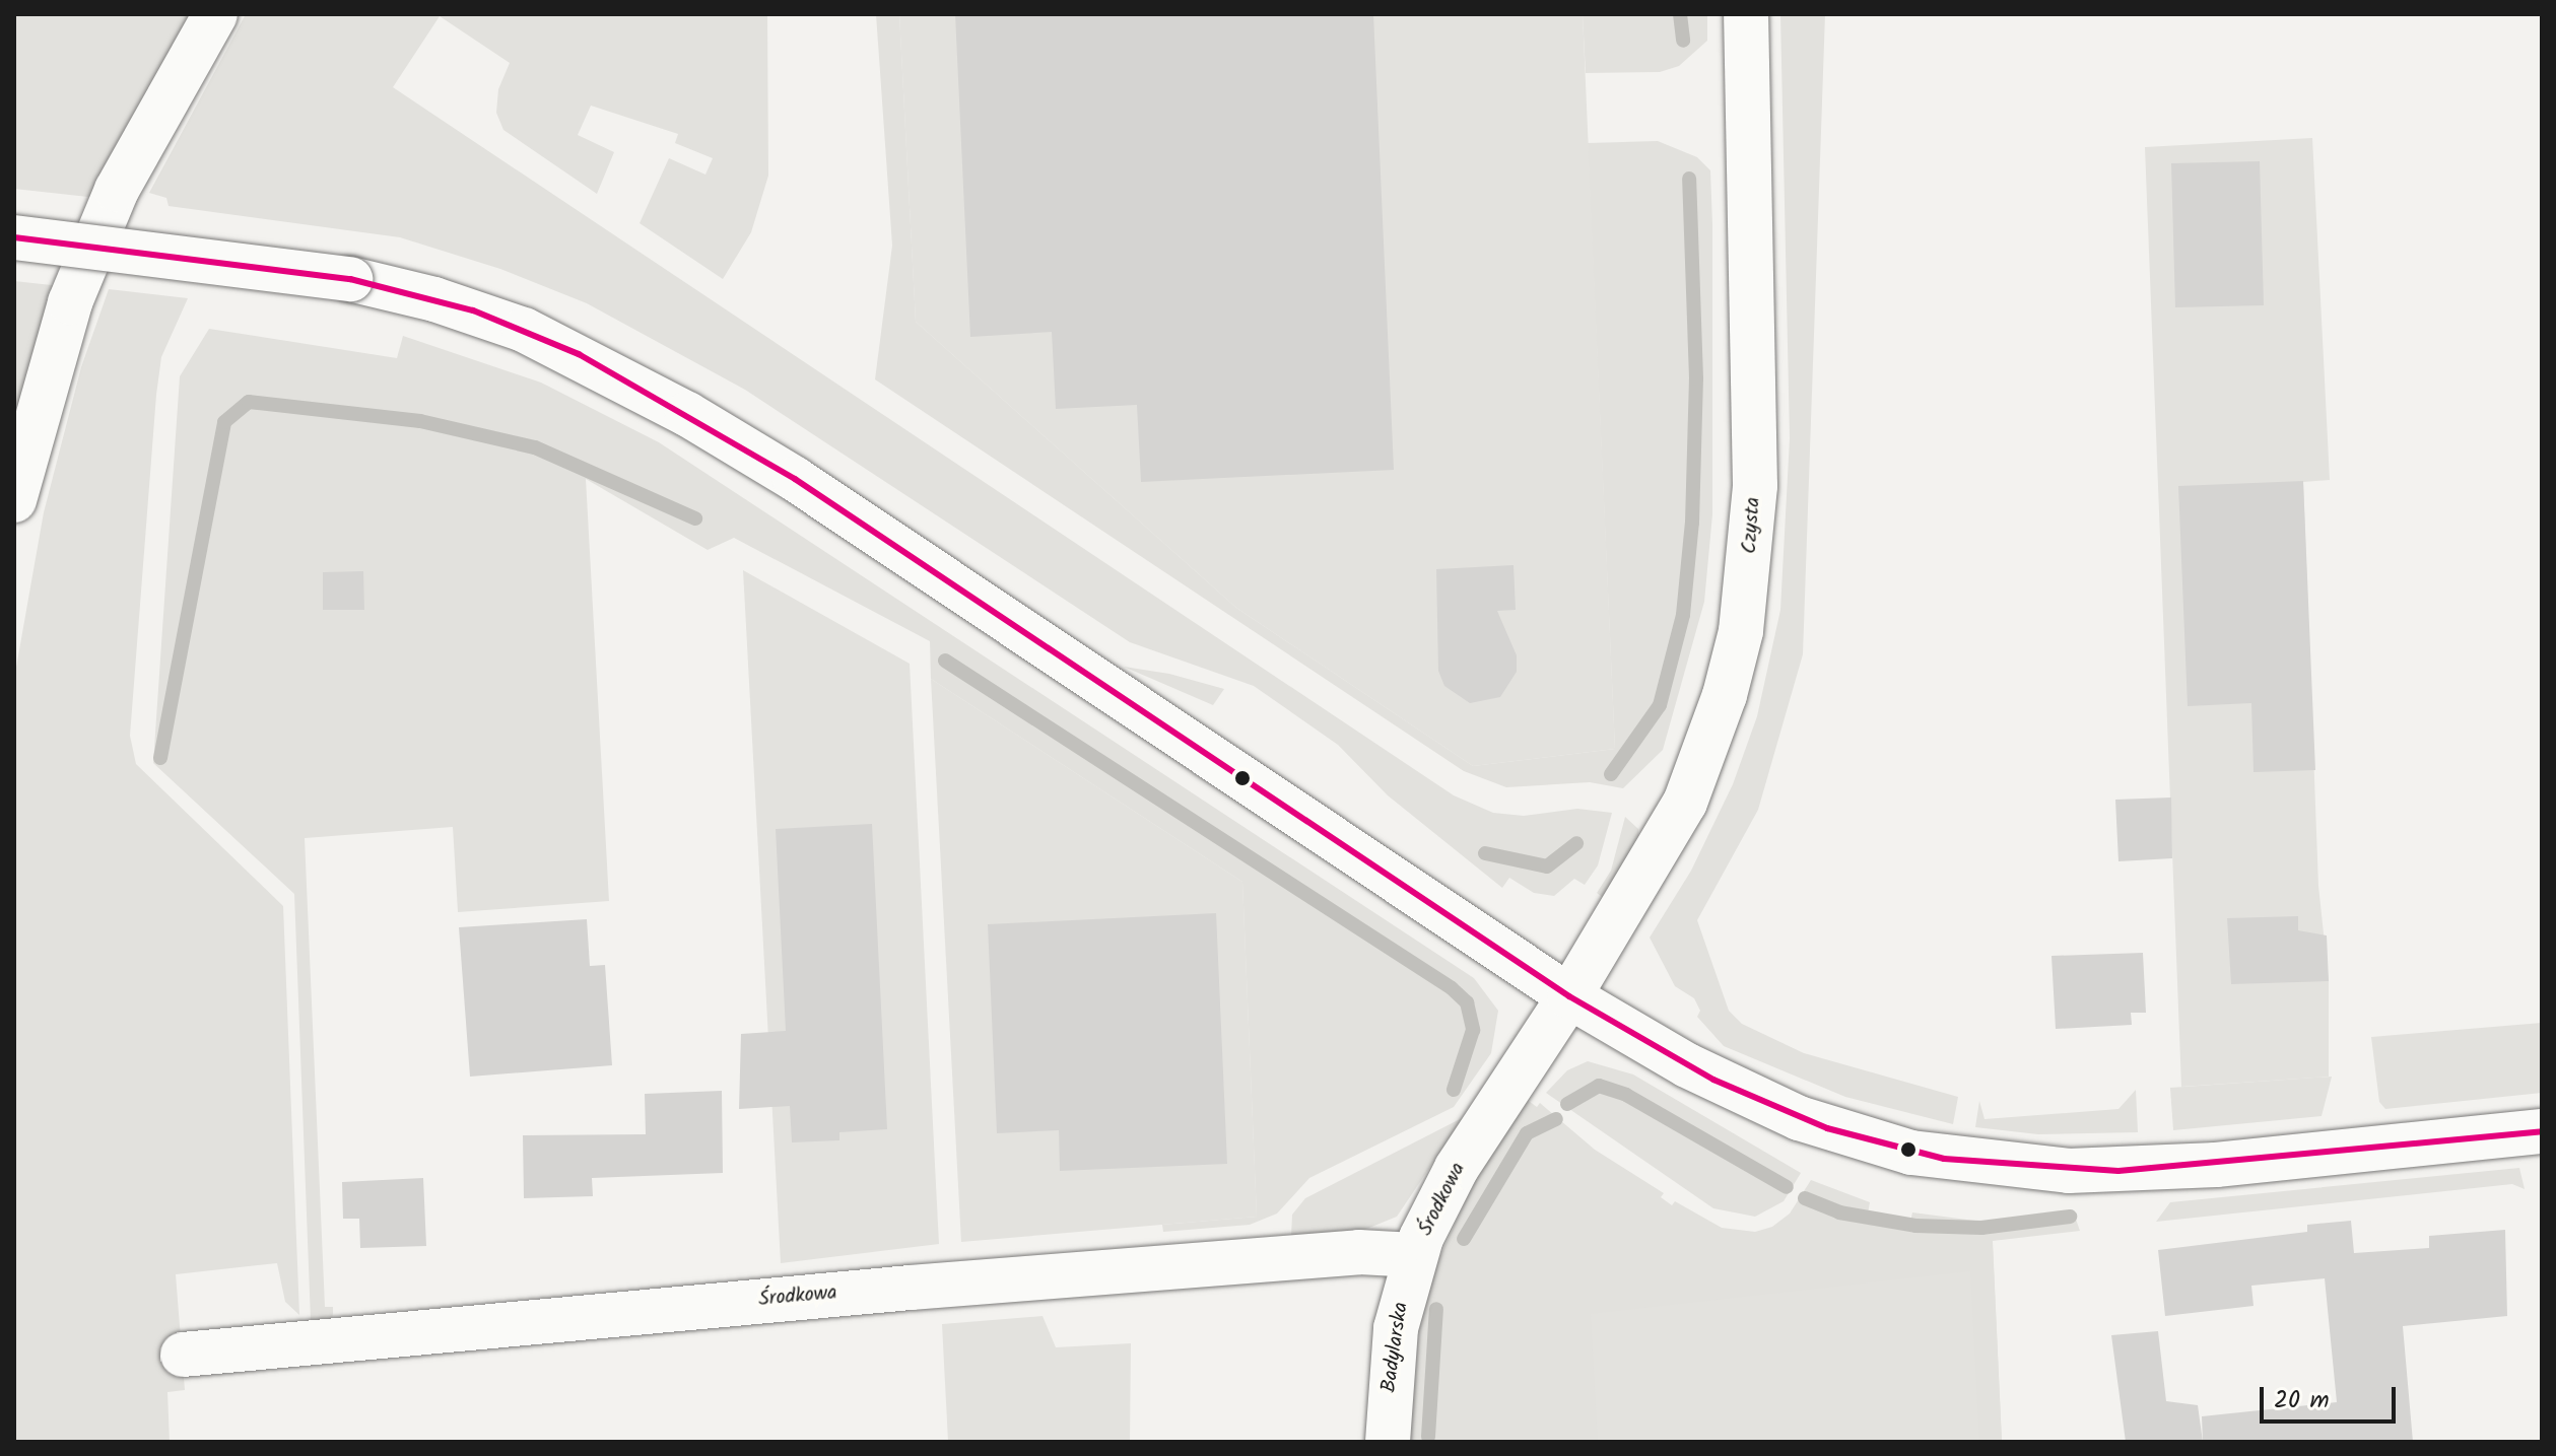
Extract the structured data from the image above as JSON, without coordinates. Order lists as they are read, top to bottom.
{
  "streets": {
    "main road": ["Czysta", "Środkowa", "Badylarska"]
  },
  "crossings": [
    ["Czysta", "Środkowa"],
    ["Środkowa", "Badylarska"]
  ],
  "scale_bar": "20 m"
}
